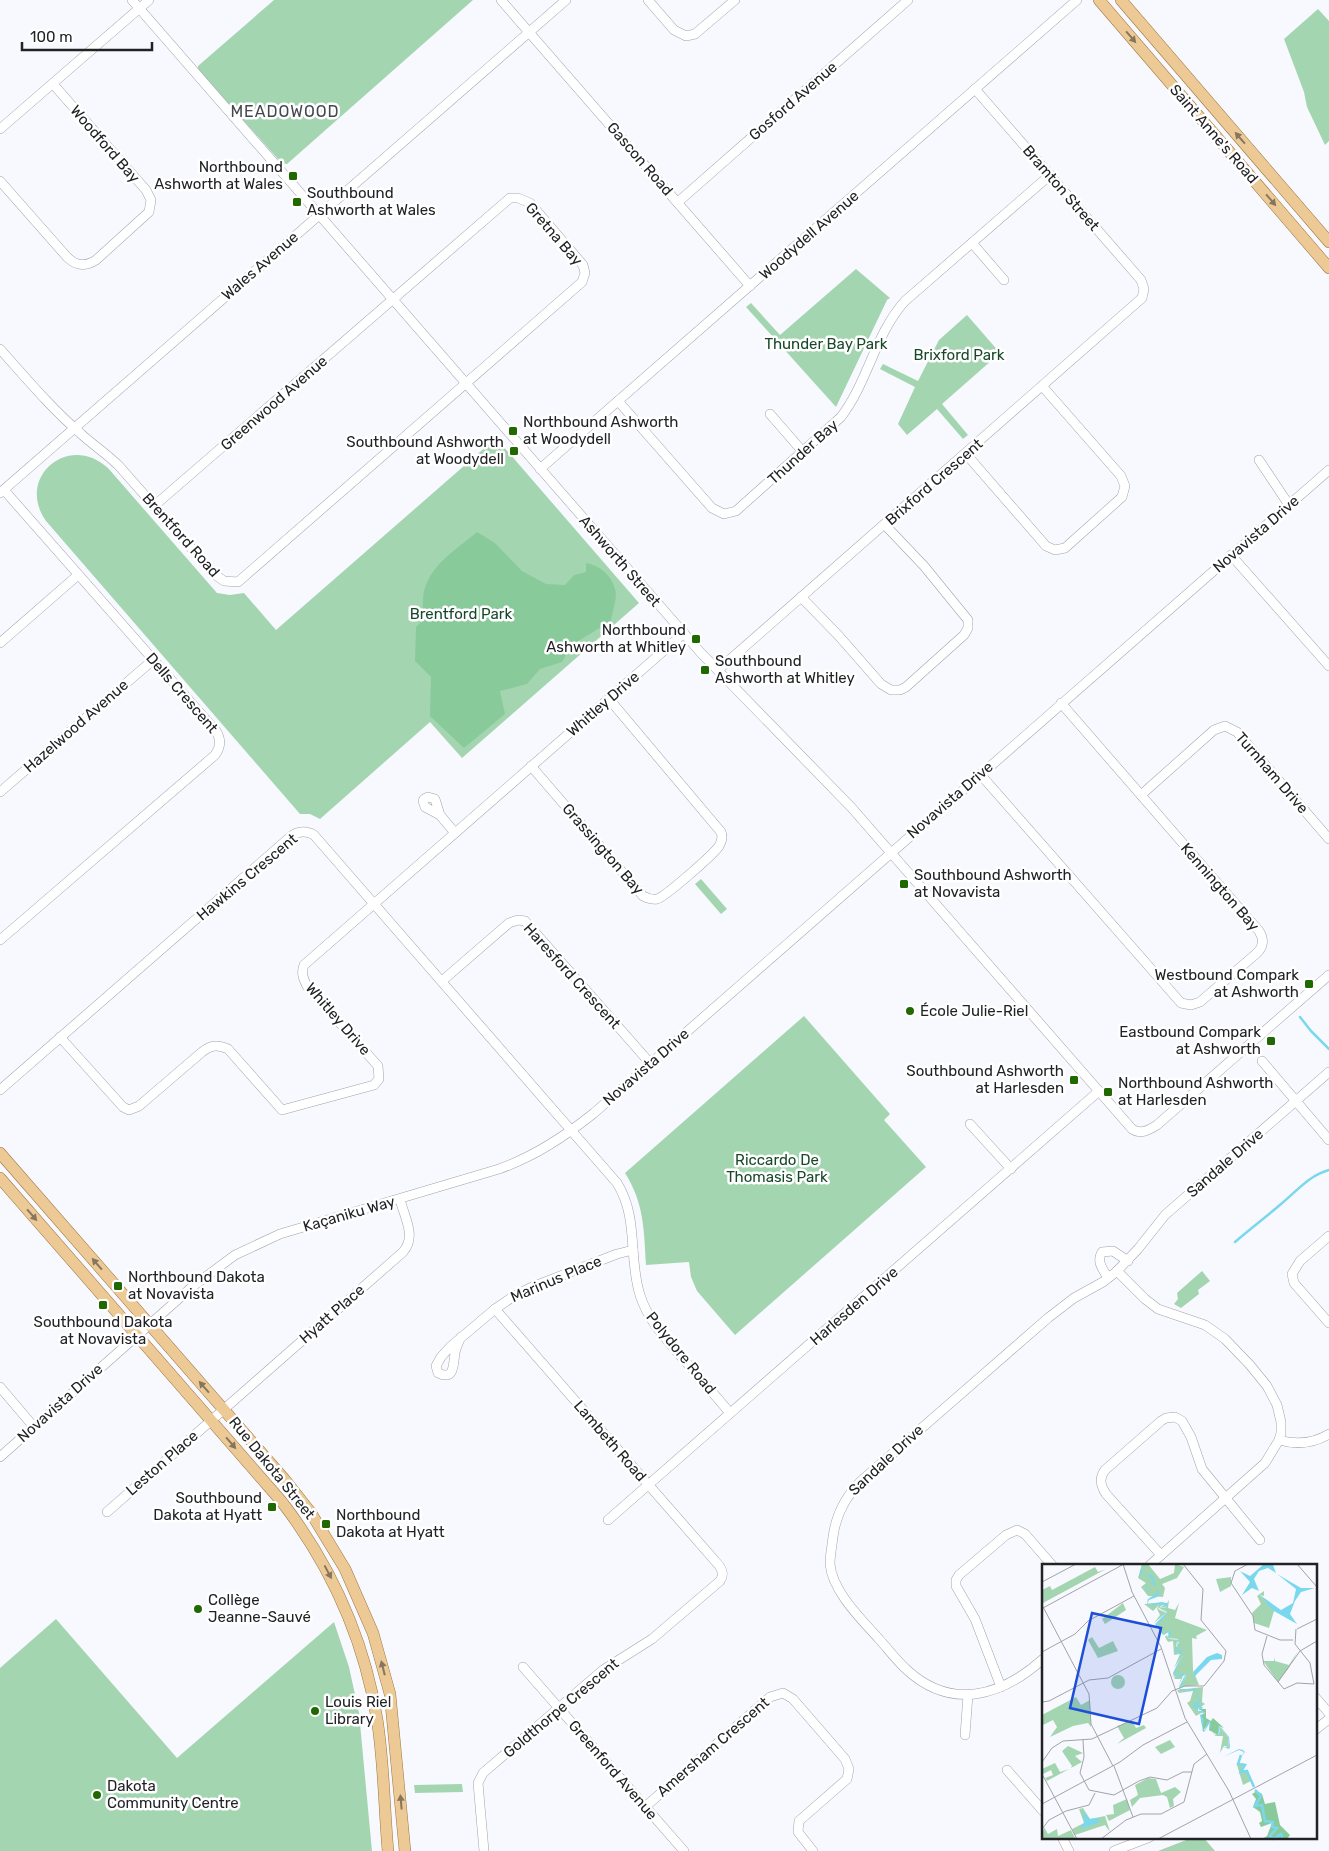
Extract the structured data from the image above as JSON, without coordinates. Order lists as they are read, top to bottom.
{
  "streets": {
    "main road": ["Saint Anne's Road", "Rue Dakota Street"],
    "street": [
      "Gosford Avenue",
      "Woodford Bay",
      "Gascon Road",
      "Bramton Street",
      "Gretna Bay",
      "Woodydell Avenue",
      "Wales Avenue",
      "Greenwood Avenue",
      "Thunder Bay",
      "Brixford Crescent",
      "Novavista Drive",
      "Brentford Road",
      "Ashworth Street",
      "Dells Crescent",
      "Whitley Drive",
      "Hazelwood Avenue",
      "Turnham Drive",
      "Grassington Bay",
      "Hawkins Crescent",
      "Kennington Bay",
      "Haresford Crescent",
      "Sandale Drive",
      "Kaçaniku Way",
      "Marinus Place",
      "Harlesden Drive",
      "Hyatt Place",
      "Polydore Road",
      "Lambeth Road",
      "Leston Place",
      "Goldthorpe Crescent",
      "Amersham Crescent",
      "Greenford Avenue"
    ]
  },
  "crossings": [
    ["Gosford Avenue", "Gascon Road"],
    ["Gascon Road", "Woodydell Avenue"],
    ["Gascon Road", "Wales Avenue"],
    ["Bramton Street", "Woodydell Avenue"],
    ["Bramton Street", "Thunder Bay"],
    ["Bramton Street", "Brixford Crescent"],
    ["Gretna Bay", "Greenwood Avenue"],
    ["Gretna Bay", "Brentford Road"],
    ["Gretna Bay", "Ashworth Street"],
    ["Woodydell Avenue", "Thunder Bay"],
    ["Woodydell Avenue", "Ashworth Street"],
    ["Wales Avenue", "Brentford Road"],
    ["Wales Avenue", "Ashworth Street"],
    ["Wales Avenue", "Dells Crescent"],
    ["Greenwood Avenue", "Brentford Road"],
    ["Greenwood Avenue", "Ashworth Street"],
    ["Brixford Crescent", "Ashworth Street"],
    ["Novavista Drive", "Ashworth Street"],
    ["Novavista Drive", "Hawkins Crescent"],
    ["Novavista Drive", "Kennington Bay"],
    ["Novavista Drive", "Haresford Crescent"],
    ["Novavista Drive", "Kaçaniku Way"],
    ["Novavista Drive", "Polydore Road"],
    ["Novavista Drive", "Rue Dakota Street"],
    ["Brentford Road", "Ashworth Street"],
    ["Ashworth Street", "Whitley Drive"],
    ["Ashworth Street", "Harlesden Drive"],
    ["Dells Crescent", "Hazelwood Avenue"],
    ["Whitley Drive", "Grassington Bay"],
    ["Whitley Drive", "Hawkins Crescent"],
    ["Turnham Drive", "Kennington Bay"],
    ["Hawkins Crescent", "Haresford Crescent"],
    ["Hawkins Crescent", "Kaçaniku Way"],
    ["Hawkins Crescent", "Polydore Road"],
    ["Kaçaniku Way", "Hyatt Place"],
    ["Kaçaniku Way", "Polydore Road"],
    ["Kaçaniku Way", "Rue Dakota Street"],
    ["Marinus Place", "Polydore Road"],
    ["Marinus Place", "Lambeth Road"],
    ["Harlesden Drive", "Polydore Road"],
    ["Harlesden Drive", "Lambeth Road"],
    ["Hyatt Place", "Leston Place"],
    ["Hyatt Place", "Rue Dakota Street"],
    ["Lambeth Road", "Goldthorpe Crescent"],
    ["Leston Place", "Rue Dakota Street"],
    ["Goldthorpe Crescent", "Greenford Avenue"],
    ["Amersham Crescent", "Greenford Avenue"]
  ],
  "districts": ["MEADOWOOD"],
  "parks": [
    "Thunder Bay Park",
    "Brixford Park",
    "Brentford Park",
    "Riccardo De Thomasis Park"
  ],
  "places": {
    "transit": [
      "Northbound Ashworth at Wales",
      "Southbound Ashworth at Wales",
      "Northbound Ashworth at Woodydell",
      "Southbound Ashworth at Woodydell",
      "Northbound Ashworth at Whitley",
      "Southbound Ashworth at Whitley",
      "Southbound Ashworth at Novavista",
      "Westbound Compark at Ashworth",
      "Eastbound Compark at Ashworth",
      "Southbound Ashworth at Harlesden",
      "Northbound Ashworth at Harlesden",
      "Northbound Dakota at Novavista",
      "Southbound Dakota at Novavista",
      "Southbound Dakota at Hyatt",
      "Northbound Dakota at Hyatt"
    ],
    "other": [
      "École Julie-Riel",
      "Collège Jeanne-Sauvé",
      "Louis Riel Library",
      "Dakota Community Centre"
    ]
  },
  "scale_bar": "100 m"
}
